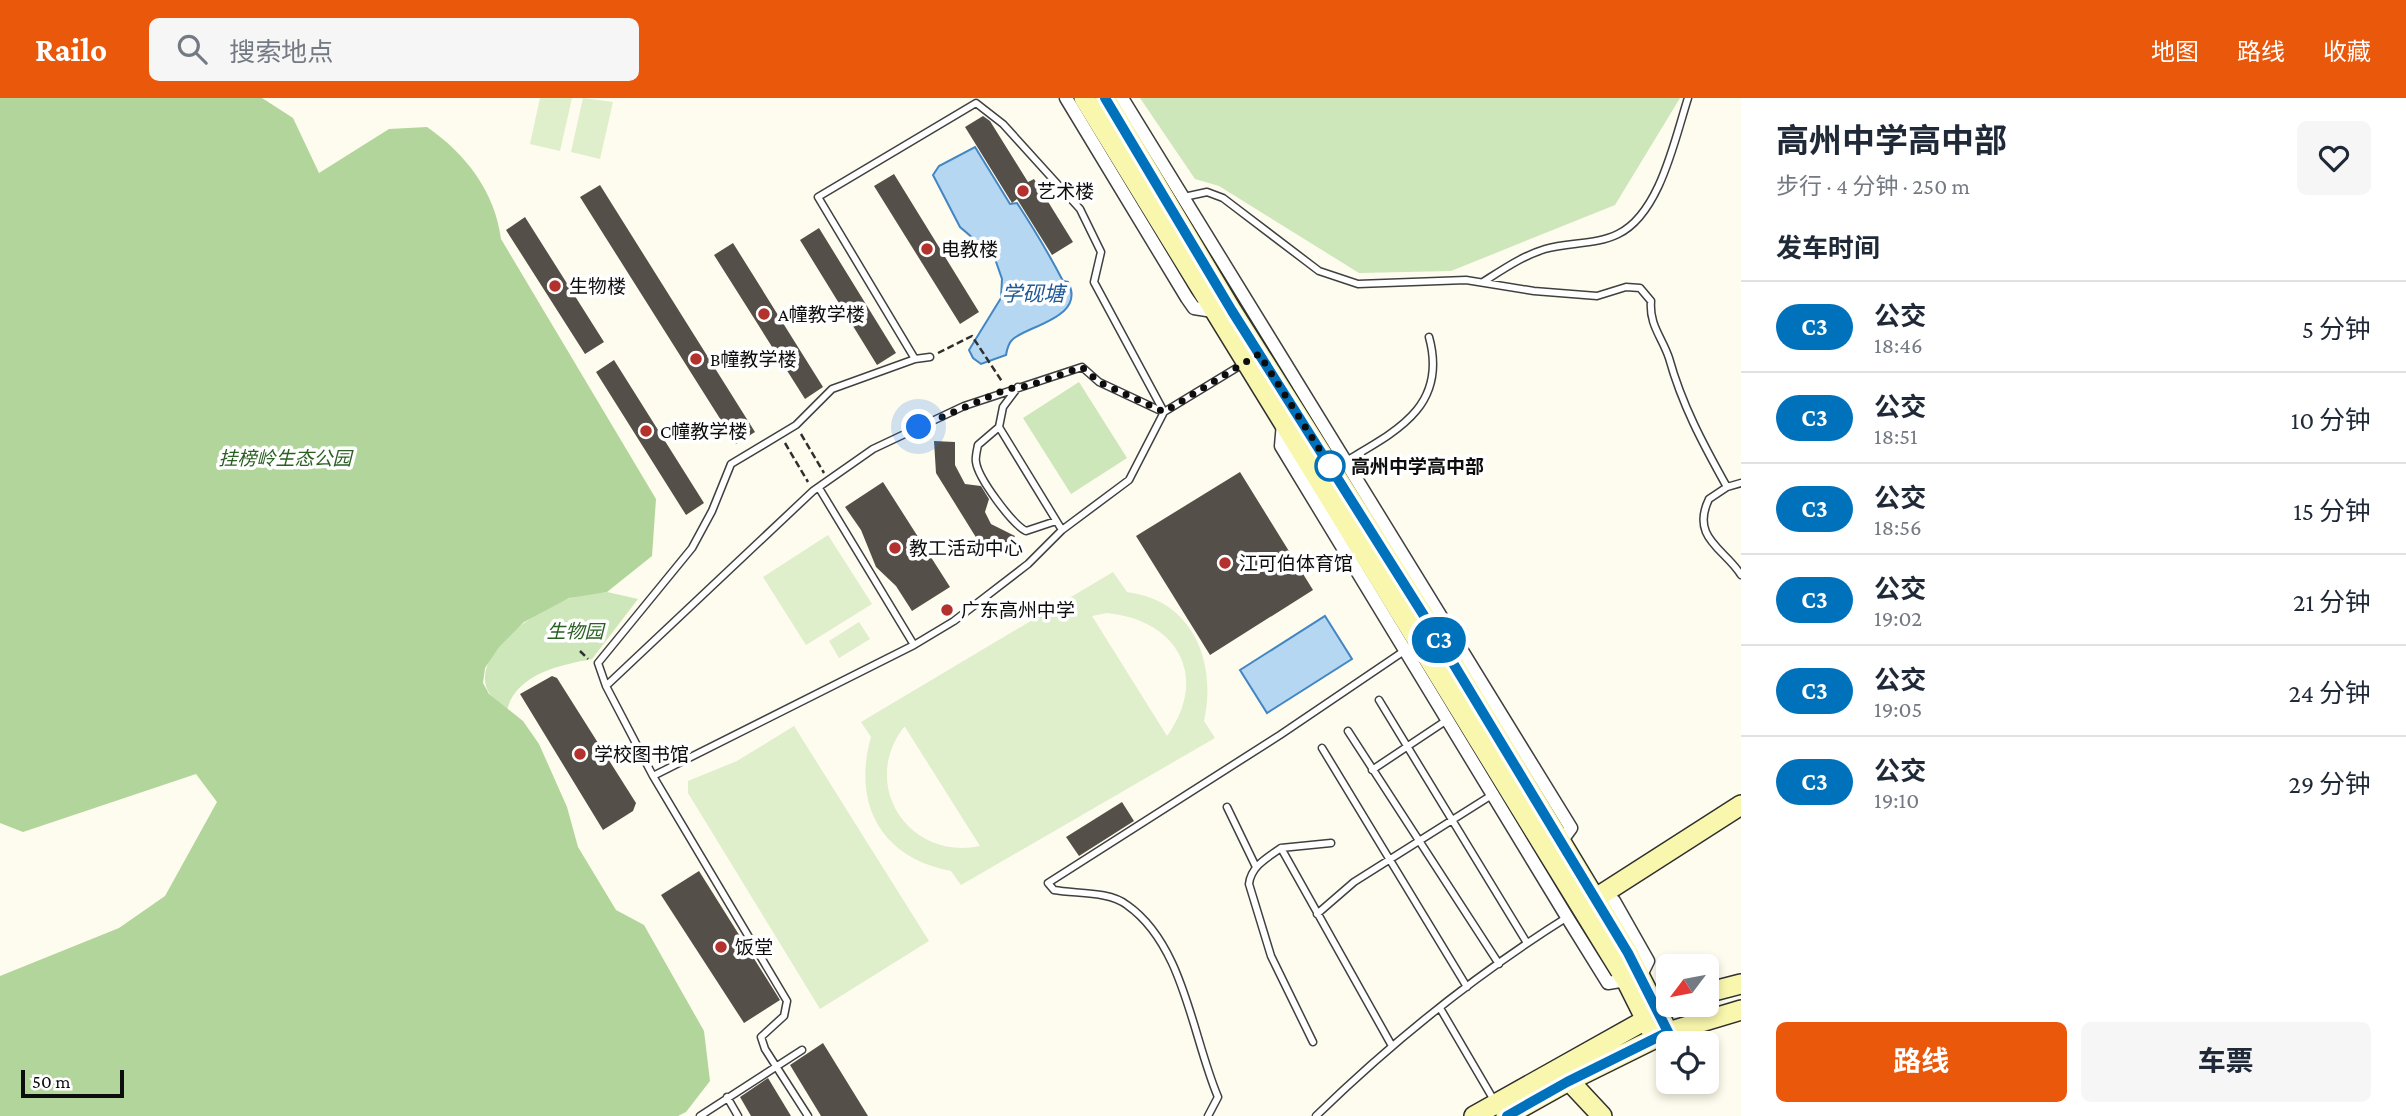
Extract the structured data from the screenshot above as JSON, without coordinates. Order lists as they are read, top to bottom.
{
  "water": ["学砚塘"],
  "parks": ["挂榜岭生态公园", "生物园"],
  "places": [
    "艺术楼",
    "电教楼",
    "生物楼",
    "A幢教学楼",
    "B幢教学楼",
    "C幢教学楼",
    "高州中学高中部",
    "教工活动中心",
    "江可伯体育馆",
    "广东高州中学",
    "学校图书馆",
    "饭堂"
  ],
  "lines": ["bus line C3"],
  "scale_bar": "50 m",
  "north": "bottom left",
  "page": {
    "header": "Railo",
    "search": "搜索地点",
    "nav": ["地图", "路线", "收藏"],
    "on_map": "C3",
    "heading": [
      ["高州中学高中部", "步行 · 4 分钟 · 250 m"],
      "发车时间"
    ],
    "list": [
      {
        "mark": "C3",
        "name": "公交",
        "note": "18:46",
        "value": "5 分钟"
      },
      {
        "mark": "C3",
        "name": "公交",
        "note": "18:51",
        "value": "10 分钟"
      },
      {
        "mark": "C3",
        "name": "公交",
        "note": "18:56",
        "value": "15 分钟"
      },
      {
        "mark": "C3",
        "name": "公交",
        "note": "19:02",
        "value": "21 分钟"
      },
      {
        "mark": "C3",
        "name": "公交",
        "note": "19:05",
        "value": "24 分钟"
      },
      {
        "mark": "C3",
        "name": "公交",
        "note": "19:10",
        "value": "29 分钟"
      }
    ],
    "buttons": ["路线", "车票"],
    "scale": "50 m"
  }
}
